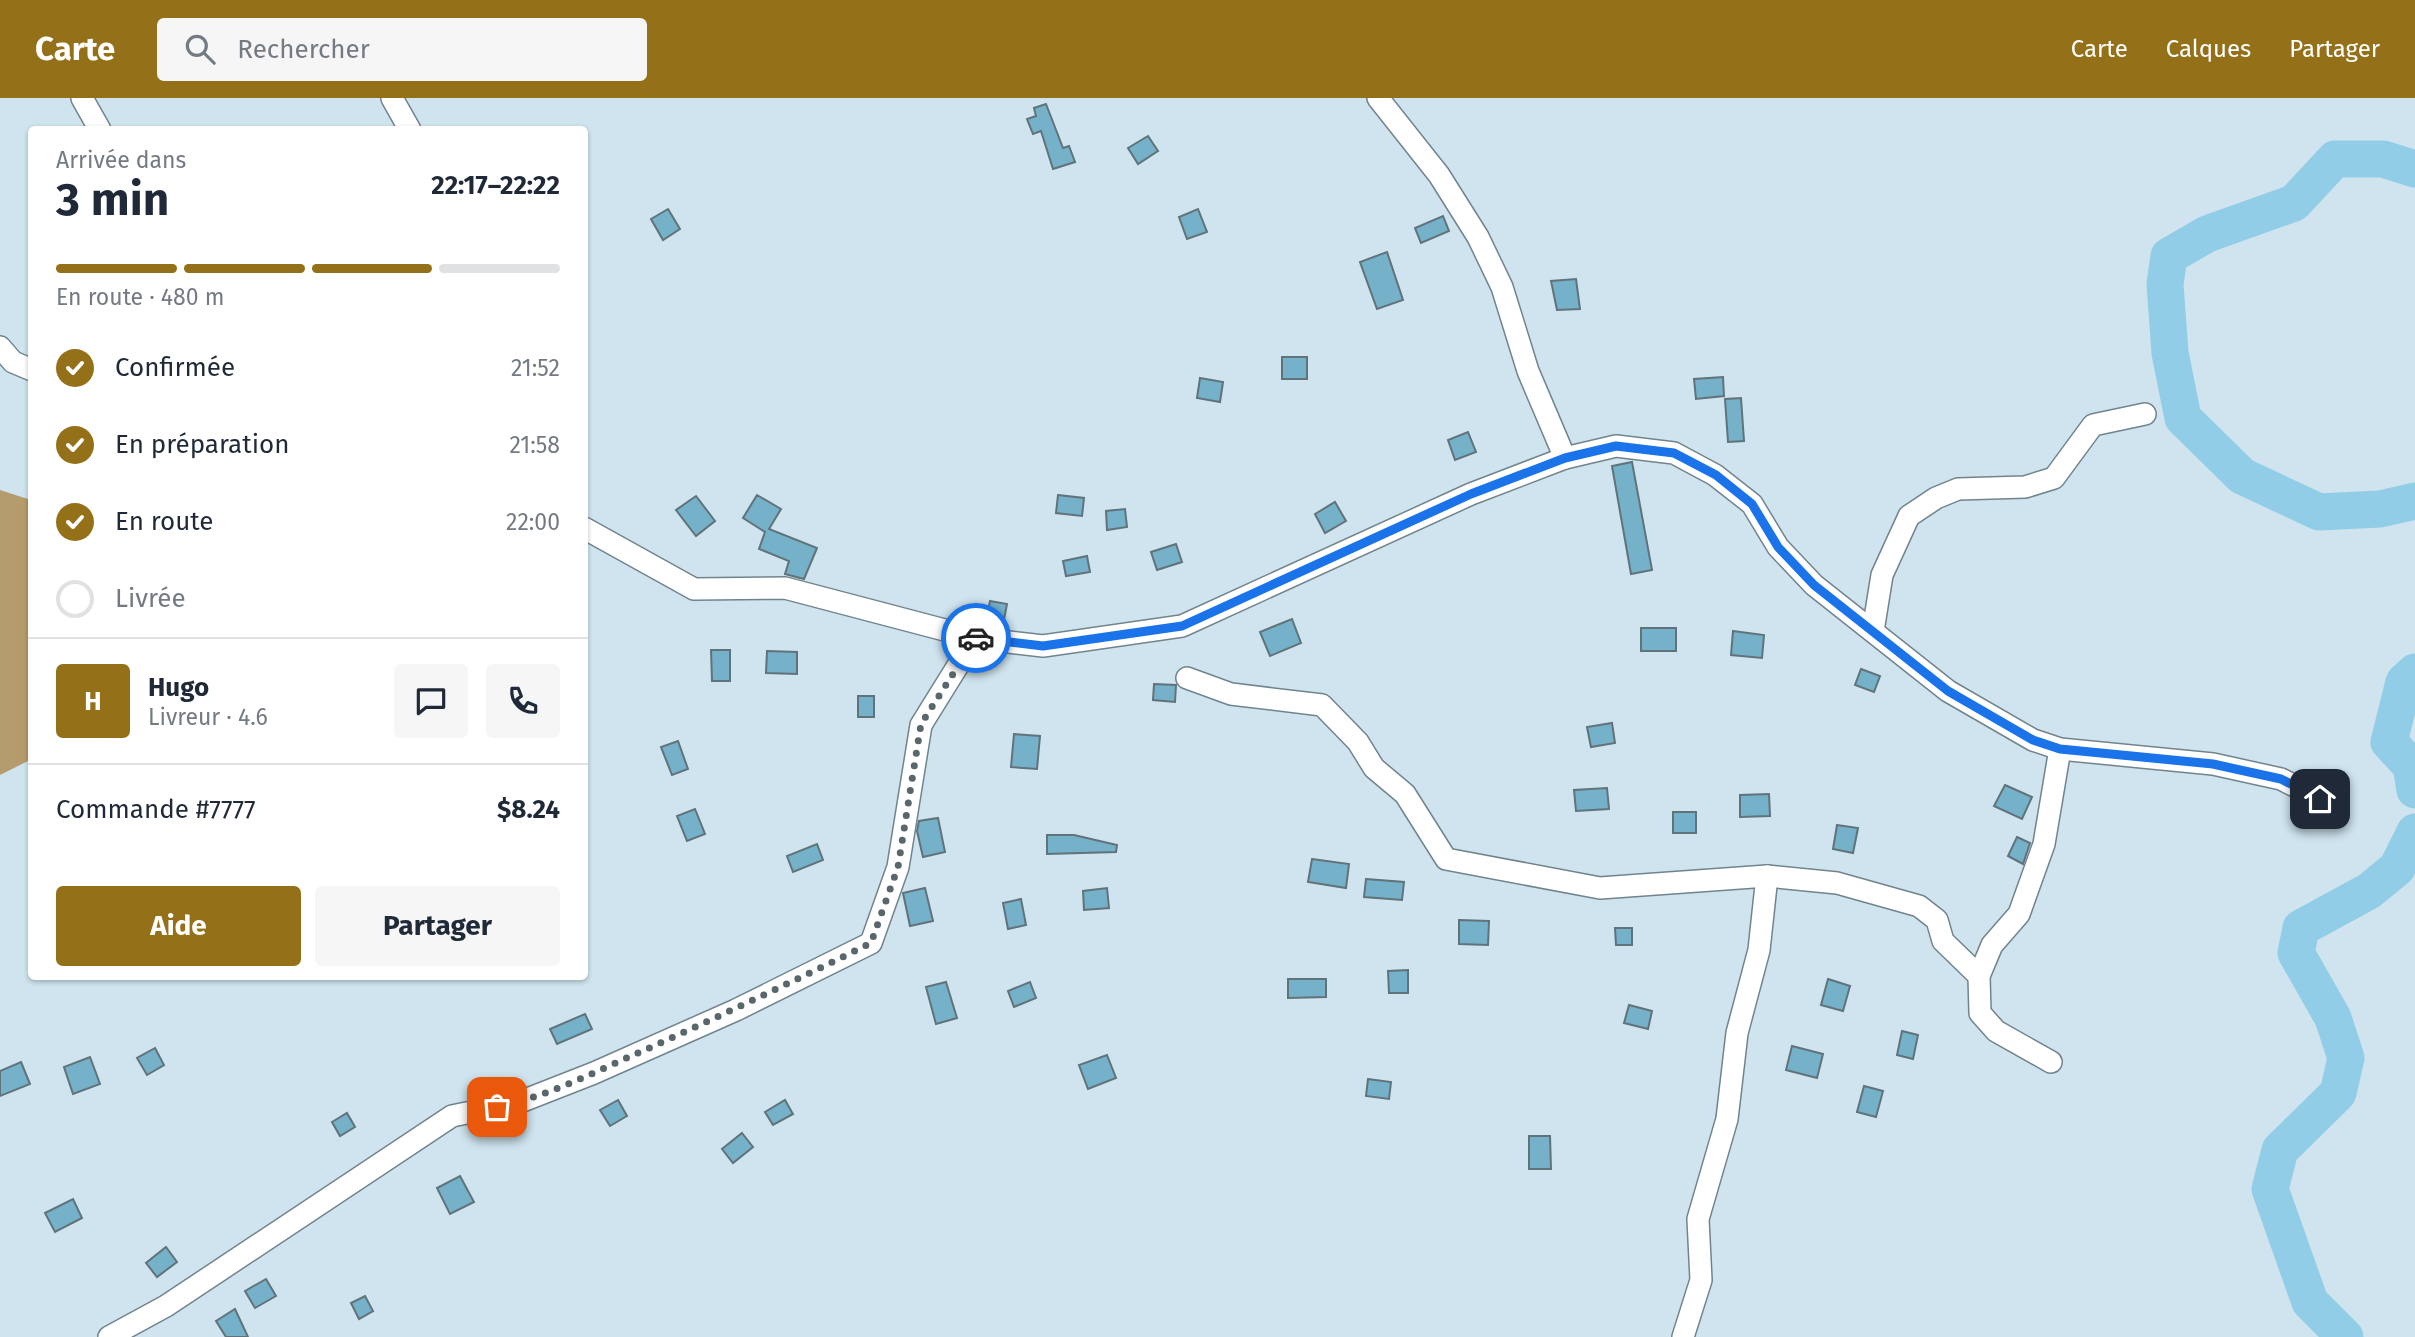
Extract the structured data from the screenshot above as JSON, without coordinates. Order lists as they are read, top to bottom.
{
  "page": {
    "header": "Carte",
    "search": "Rechercher",
    "nav": ["Carte", "Calques", "Partager"],
    "heading": ["3 min", "Arrivée dans", "22:17–22:22"],
    "panel": [
      "Hugo",
      "Livreur · 4.6",
      "Commande #7777",
      "$8.24"
    ],
    "bar": "En route · 480 m",
    "list": [
      ["Confirmée", "21:52"],
      ["En préparation", "21:58"],
      ["En route", "22:00"],
      "Livrée"
    ],
    "round": "H",
    "buttons": ["Aide", "Partager"]
  }
}
